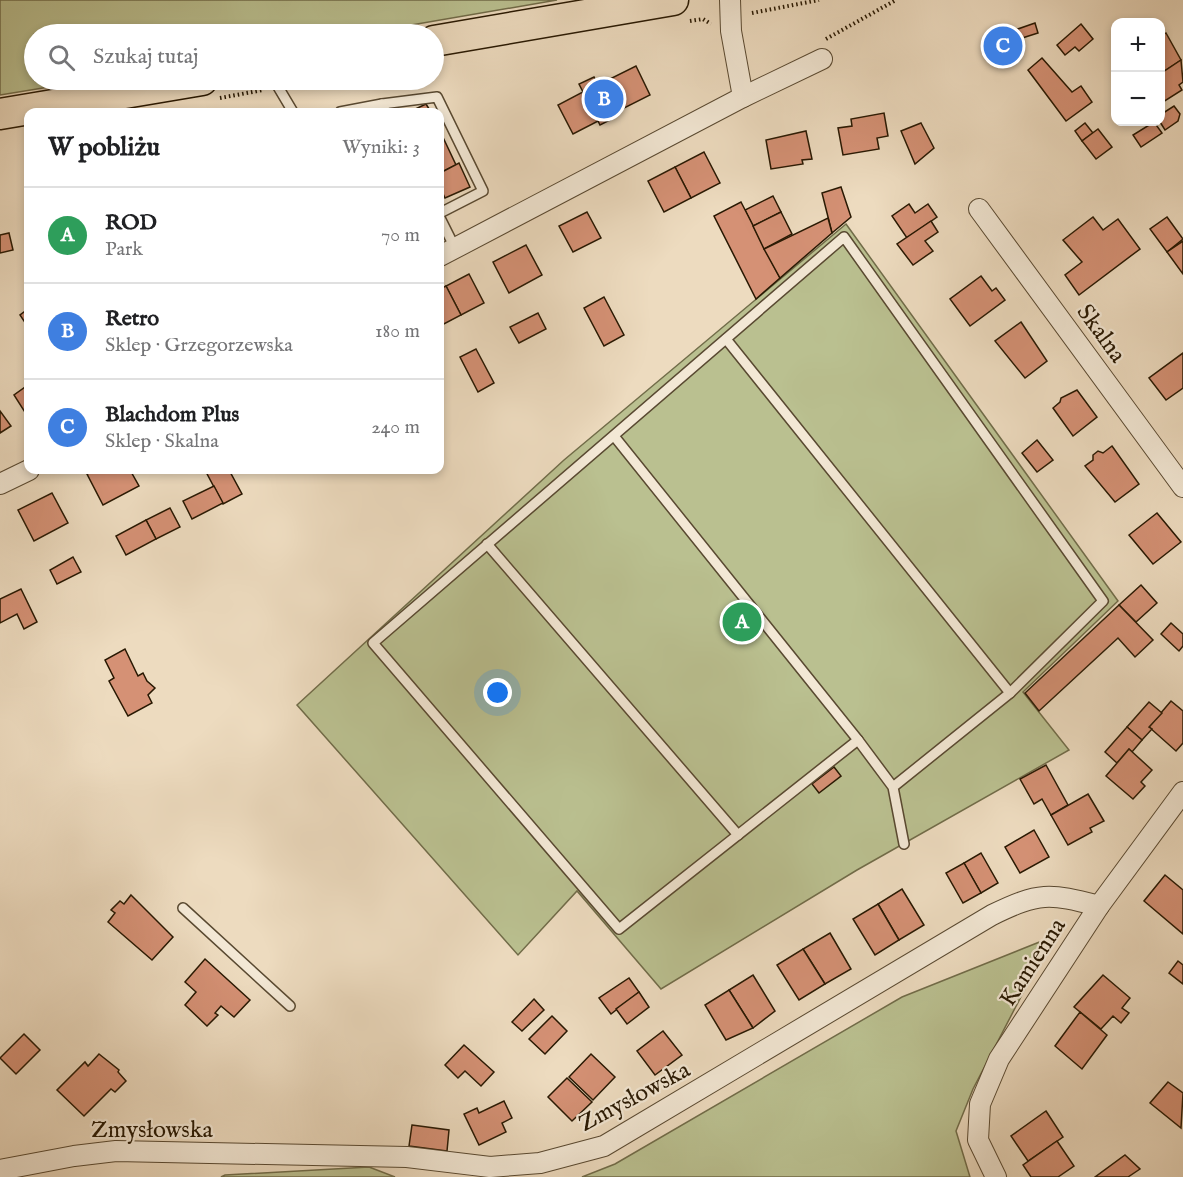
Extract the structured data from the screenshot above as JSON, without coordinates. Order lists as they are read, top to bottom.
{
  "streets": {
    "street": ["Skalna", "Kamienna", "Zmysłowska"]
  },
  "crossings": [
    ["Kamienna", "Zmysłowska"]
  ],
  "page": {
    "map_buttons": ["+", "−"],
    "pins": ["C", "B", "A"],
    "search": "Szukaj tutaj",
    "heading": ["W pobliżu", "Wyniki: 3"],
    "list": [
      {
        "mark": "A",
        "name": "ROD",
        "note": "Park",
        "value": "70 m"
      },
      {
        "mark": "B",
        "name": "Retro",
        "note": "Sklep · Grzegorzewska",
        "value": "180 m"
      },
      {
        "mark": "C",
        "name": "Blachdom Plus",
        "note": "Sklep · Skalna",
        "value": "240 m"
      }
    ]
  }
}
